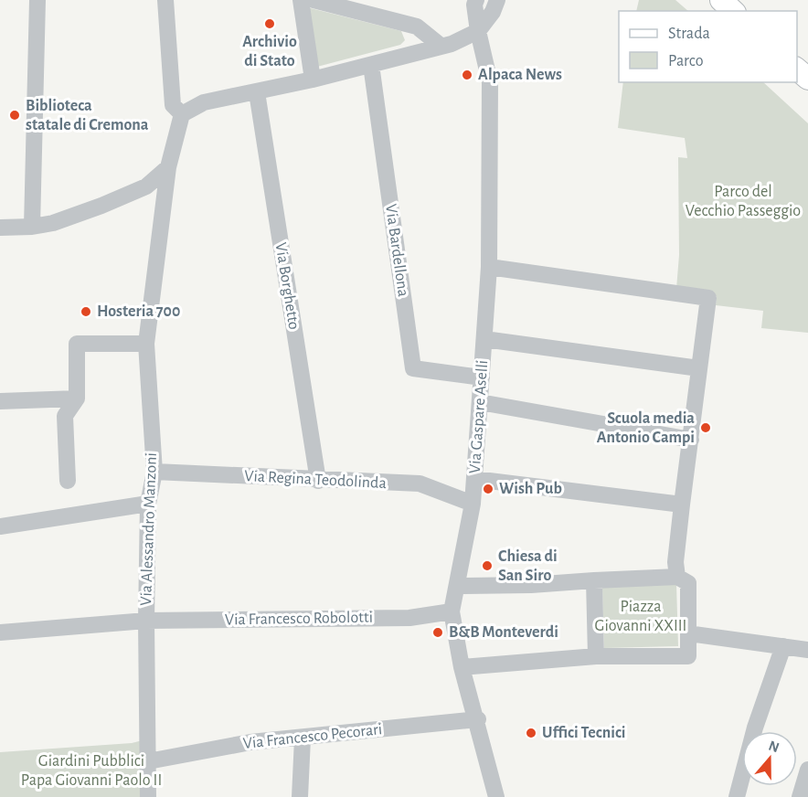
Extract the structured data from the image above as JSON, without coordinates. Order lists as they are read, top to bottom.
{
  "streets": {
    "street": [
      "Via Bardellona",
      "Via Borghetto",
      "Via Gaspare Aselli",
      "Via Regina Teodolinda",
      "Via Alessandro Manzoni",
      "Via Francesco Robolotti",
      "Via Francesco Pecorari"
    ]
  },
  "crossings": [
    ["Via Bardellona", "Via Gaspare Aselli"],
    ["Via Borghetto", "Via Regina Teodolinda"],
    ["Via Gaspare Aselli", "Via Regina Teodolinda"],
    ["Via Gaspare Aselli", "Via Francesco Robolotti"],
    ["Via Gaspare Aselli", "Via Francesco Pecorari"],
    ["Via Regina Teodolinda", "Via Alessandro Manzoni"],
    ["Via Alessandro Manzoni", "Via Francesco Robolotti"],
    ["Via Alessandro Manzoni", "Via Francesco Pecorari"]
  ],
  "parks": ["Parco del Vecchio Passeggio", "Piazza Giovanni XXIII", "Giardini Pubblici Papa Giovanni Paolo II"],
  "places": [
    "Archivio di Stato",
    "Alpaca News",
    "Biblioteca statale di Cremona",
    "Hosteria 700",
    "Scuola media Antonio Campi",
    "Wish Pub",
    "Chiesa di San Siro",
    "B&B Monteverdi",
    "Uffici Tecnici"
  ],
  "legend": ["Strada", "Parco"],
  "north": "top"
}
